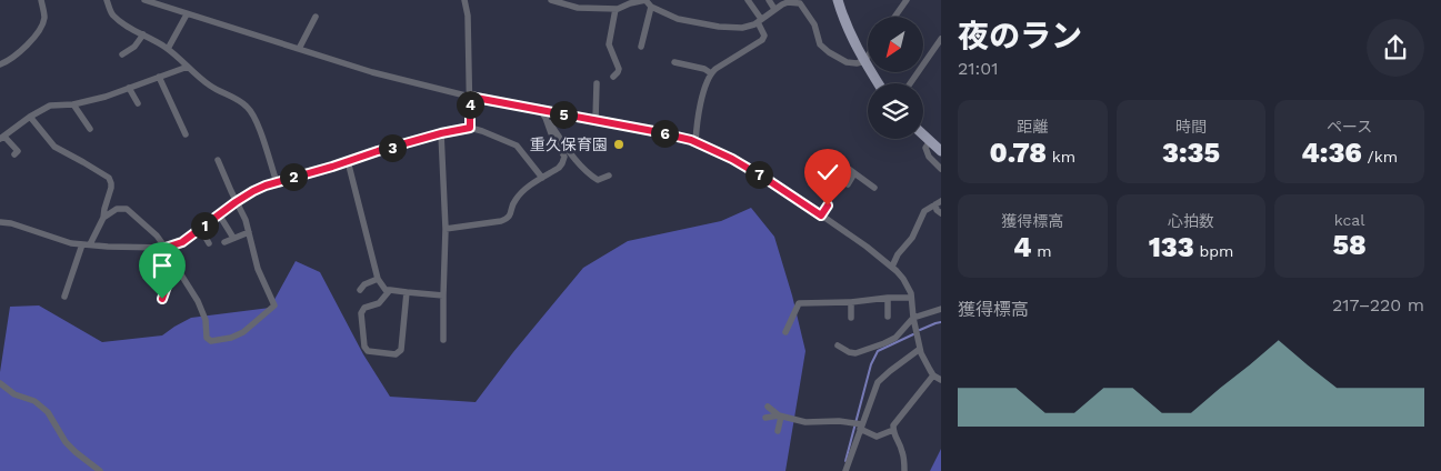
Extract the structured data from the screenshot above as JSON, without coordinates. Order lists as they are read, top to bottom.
{
  "places": ["重久保育園"],
  "north": "bottom left",
  "page": {
    "heading": ["夜のラン", "21:01"],
    "pins": [
      "4",
      "5",
      "6",
      "3",
      "7",
      "2",
      "1"
    ],
    "stats": [
      ["距離", "0.78 km"],
      ["時間", "3:35"],
      ["ペース", "4:36 /km"],
      ["獲得標高", "4 m"],
      ["心拍数", "133 bpm"],
      ["kcal", "58"]
    ],
    "chart": ["獲得標高", "217–220 m"]
  }
}
